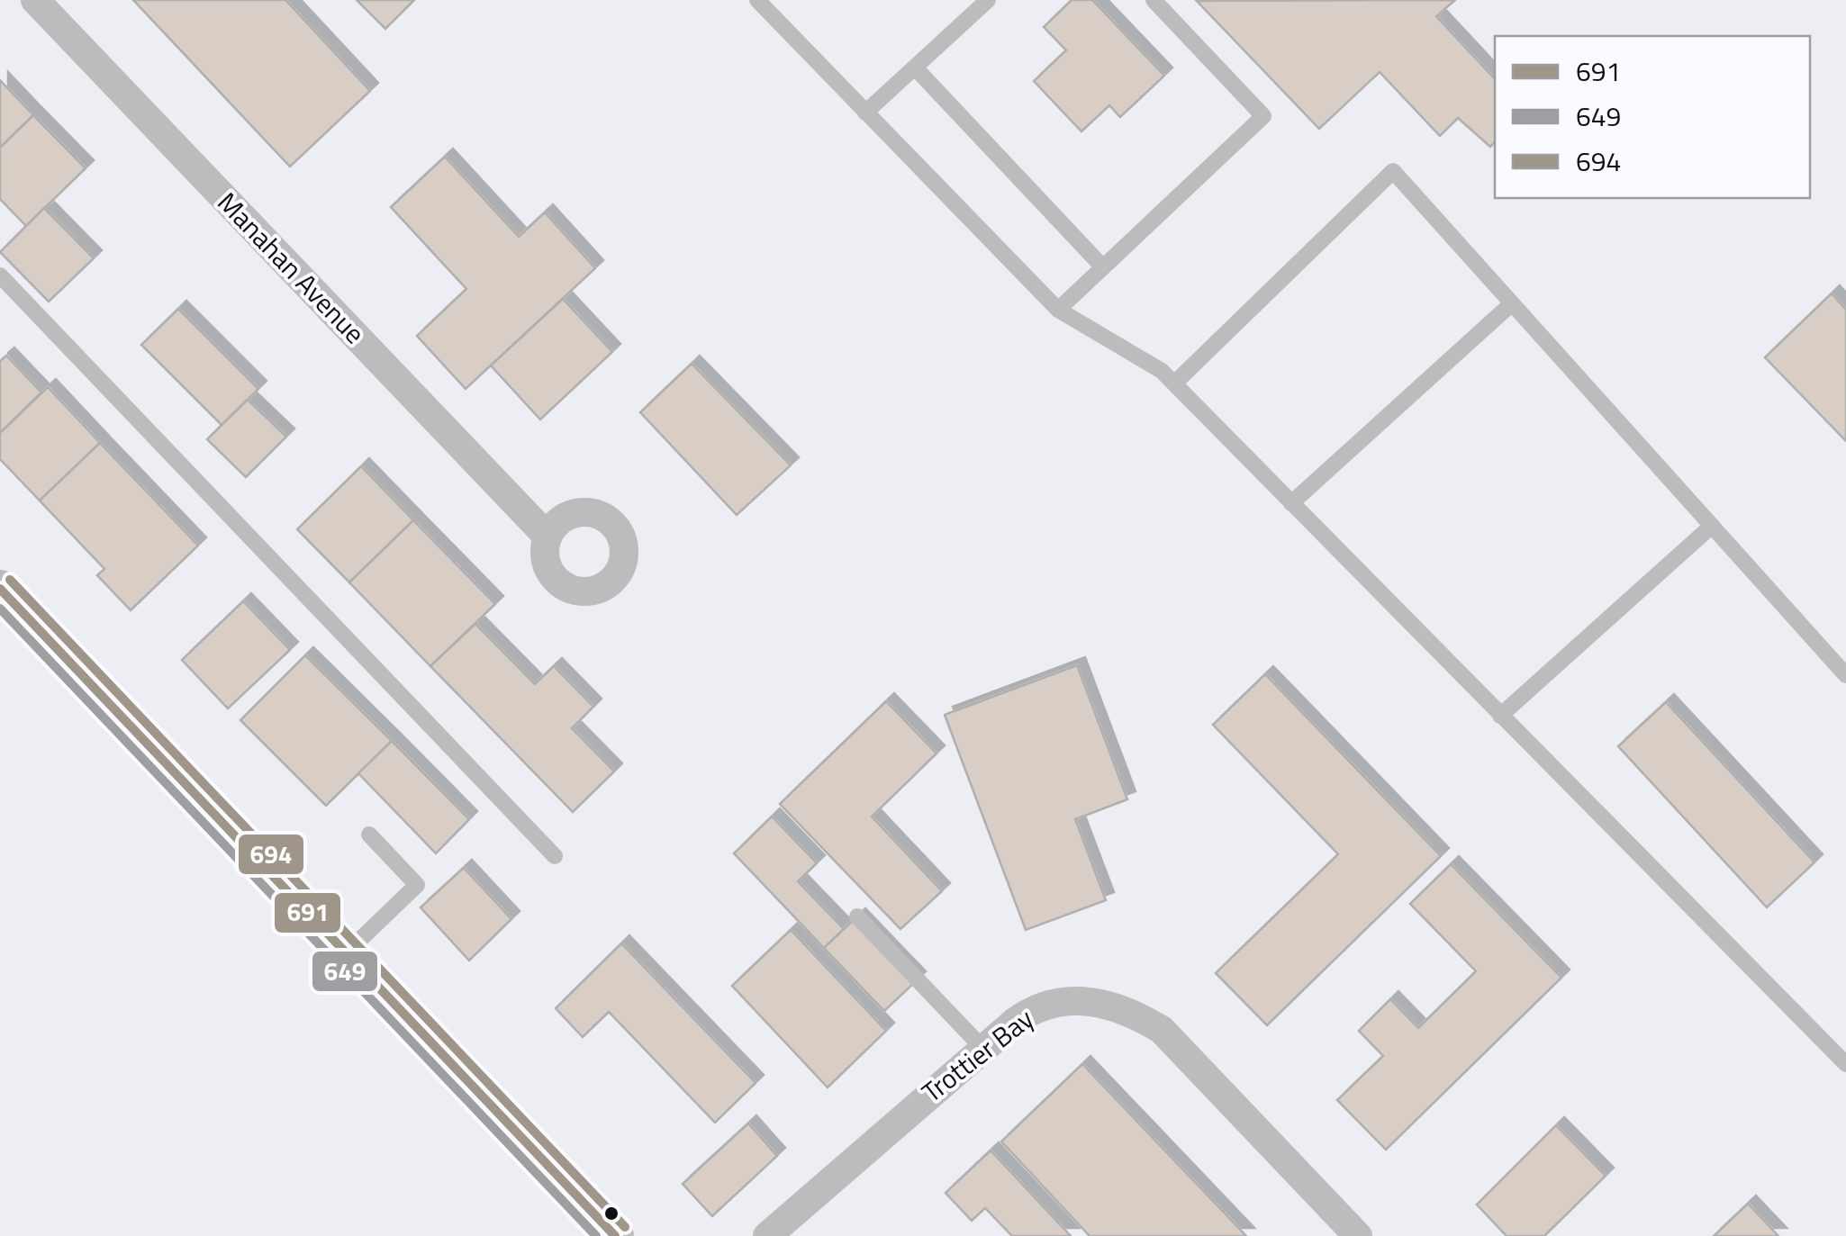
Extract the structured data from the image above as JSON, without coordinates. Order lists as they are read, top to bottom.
{
  "streets": {
    "street": ["Manahan Avenue", "Trottier Bay"]
  },
  "lines": ["transit line 694", "transit line 691", "transit line 649"],
  "legend": ["691", "649", "694"]
}
